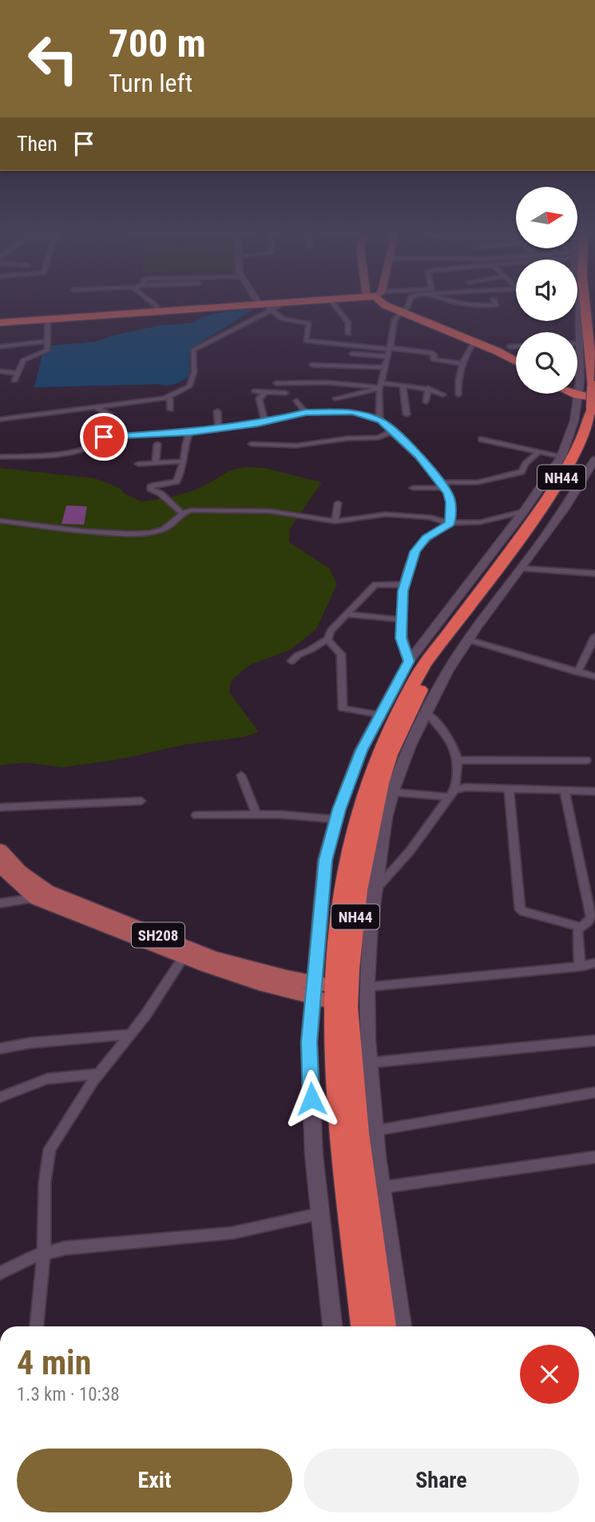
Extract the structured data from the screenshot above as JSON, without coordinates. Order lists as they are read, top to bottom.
{
  "streets": {
    "highway": ["NH44"],
    "main road": ["SH208"]
  },
  "crossings": [
    ["NH44", "SH208"]
  ],
  "north": "right",
  "page": {
    "turn": ["700 m", "Turn left"],
    "then": "Then",
    "heading": ["4 min", "1.3 km · 10:38"],
    "buttons": ["Exit", "Share"]
  }
}
